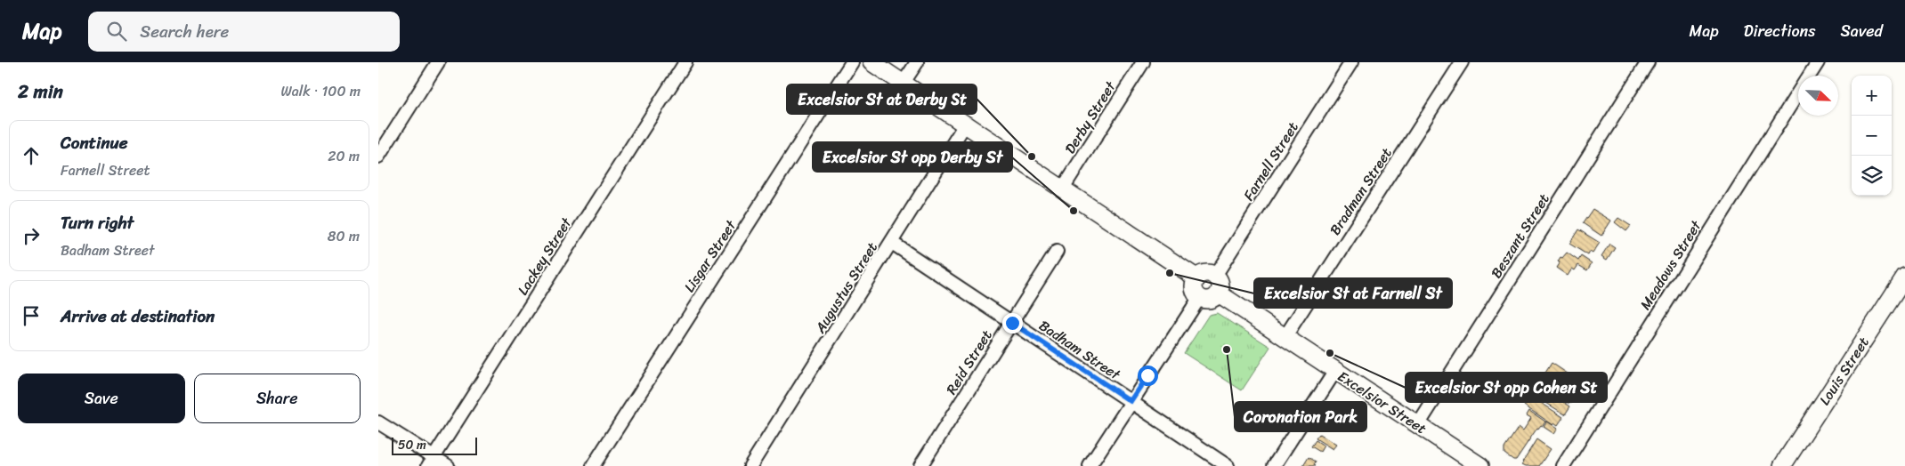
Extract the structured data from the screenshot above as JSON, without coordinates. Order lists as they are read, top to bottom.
{
  "streets": {
    "street": [
      "Derby Street",
      "Farnell Street",
      "Bradman Street",
      "Beszant Street",
      "Lackey Street",
      "Lisgar Street",
      "Meadows Street",
      "Augustus Street",
      "Badham Street",
      "Reid Street",
      "Louis Street",
      "Excelsior Street"
    ]
  },
  "crossings": [
    ["Farnell Street", "Excelsior Street"],
    ["Bradman Street", "Excelsior Street"],
    ["Beszant Street", "Excelsior Street"],
    ["Augustus Street", "Badham Street"],
    ["Badham Street", "Reid Street"]
  ],
  "places": [
    "Excelsior St at Derby St",
    "Excelsior St opp Derby St",
    "Excelsior St at Farnell St",
    "Coronation Park",
    "Excelsior St opp Cohen St"
  ],
  "scale_bar": "50 m",
  "north": "bottom right",
  "page": {
    "header": "Map",
    "search": "Search here",
    "nav": ["Map", "Directions", "Saved"],
    "heading": ["2 min", "Walk · 100 m"],
    "map_buttons": ["+", "−"],
    "list": [
      ["Continue", "Farnell Street", "20 m"],
      ["Turn right", "Badham Street", "80 m"],
      "Arrive at destination"
    ],
    "buttons": ["Save", "Share"],
    "scale": "50 m"
  }
}
